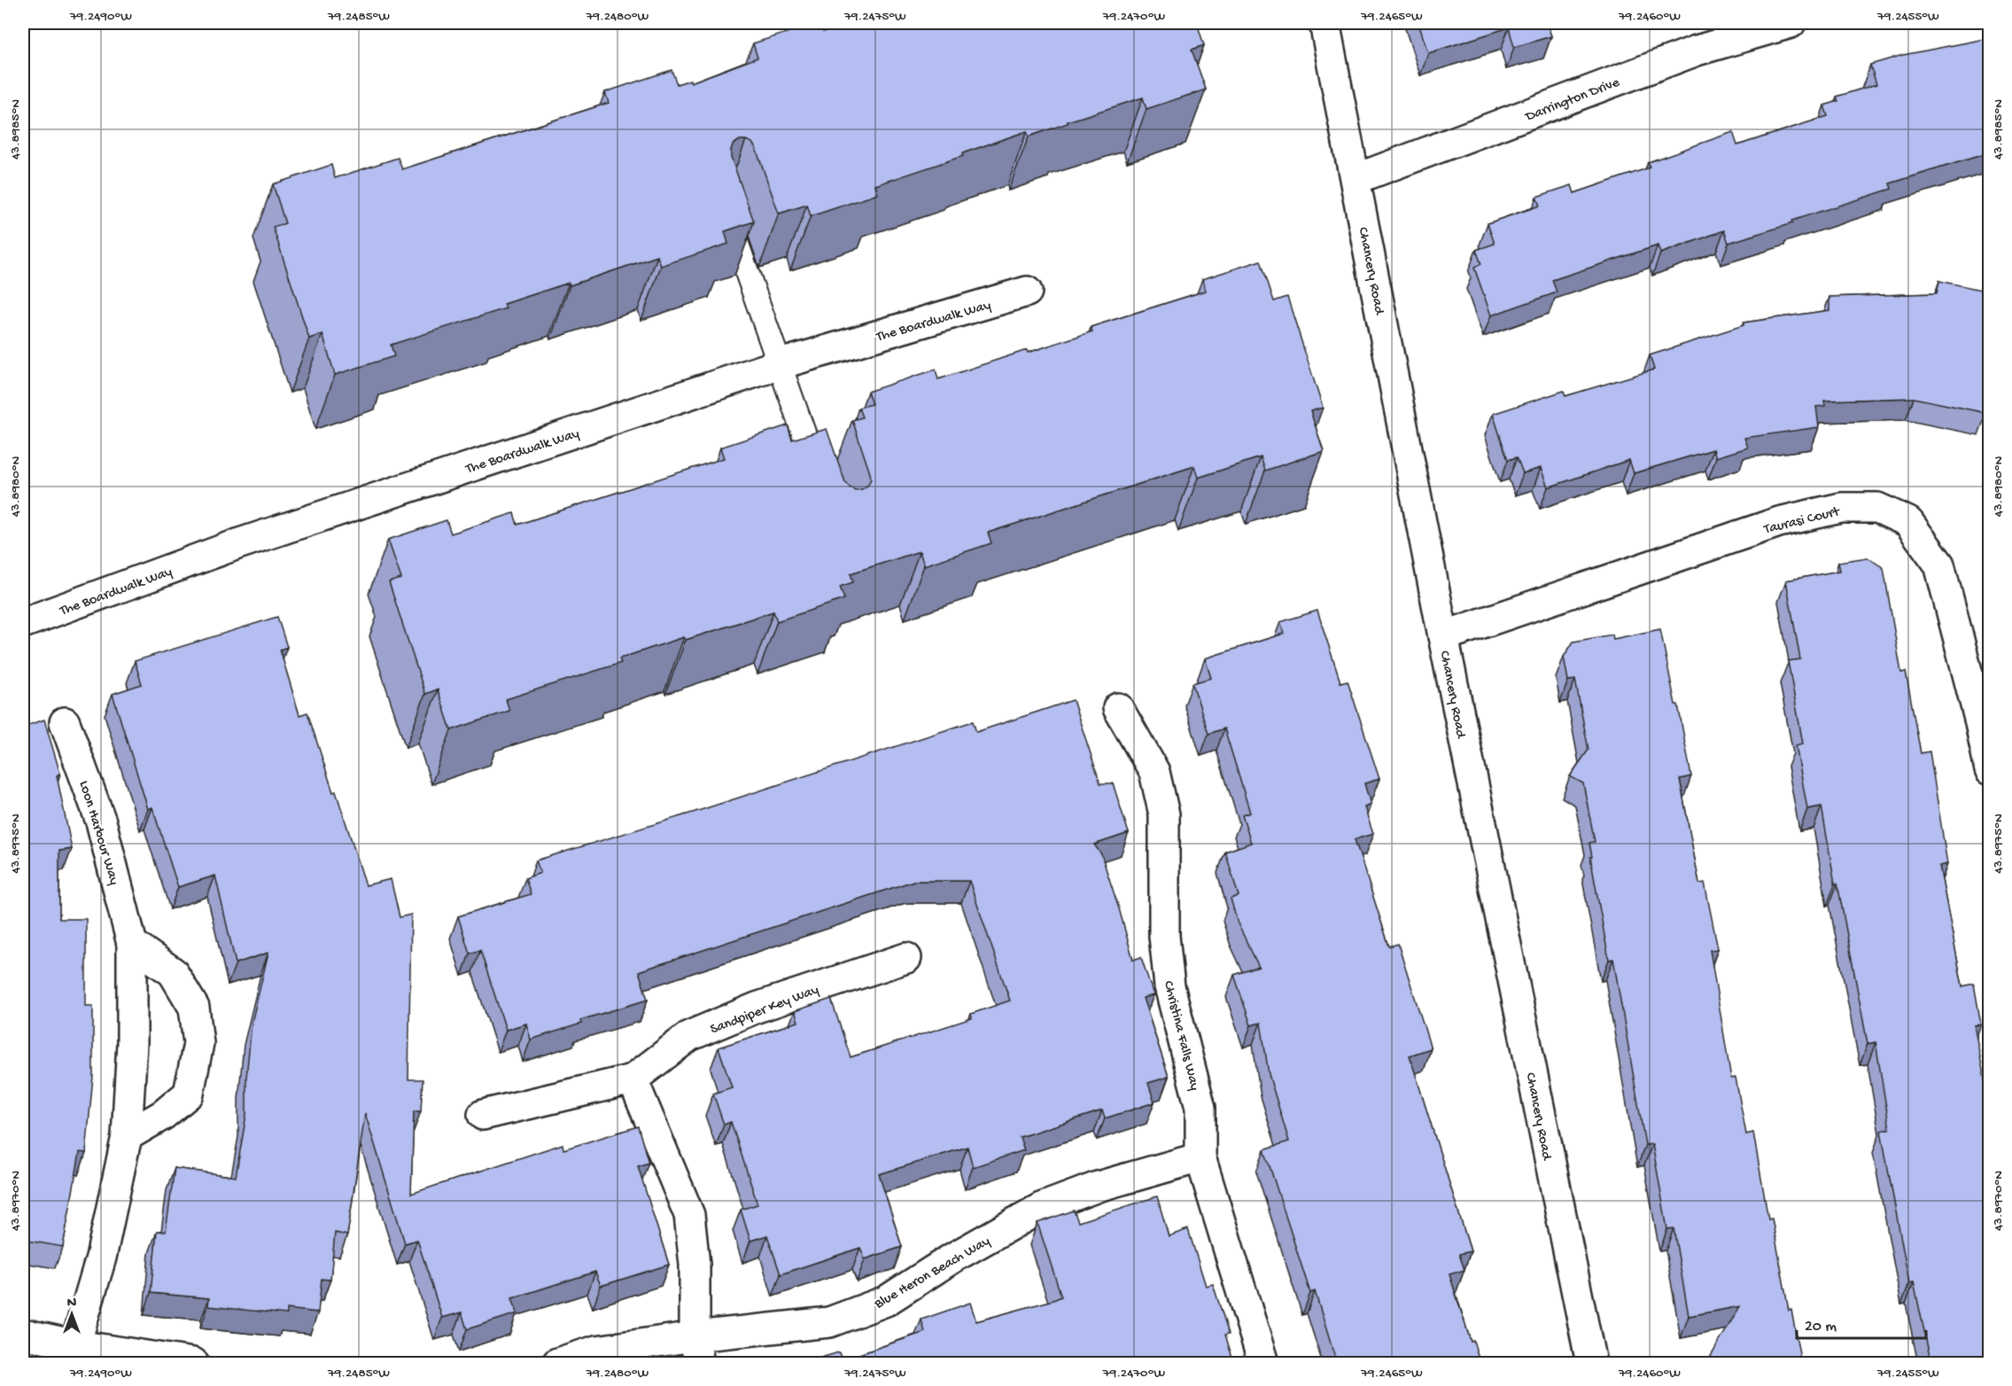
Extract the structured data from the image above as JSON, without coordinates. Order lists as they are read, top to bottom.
{
  "streets": {
    "street": [
      "Darrington Drive",
      "Chancery Road",
      "The Boardwalk Way",
      "Taurasi Court",
      "Loon Harbour Way",
      "Sandpiper Key Way",
      "Christina Falls Way",
      "Blue Heron Beach Way"
    ]
  },
  "crossings": [
    ["Darrington Drive", "Chancery Road"],
    ["Chancery Road", "Taurasi Court"],
    ["Christina Falls Way", "Blue Heron Beach Way"]
  ],
  "scale_bar": "20 m",
  "north": "top",
  "coordinates": [
    "79.2490°W",
    "79.2485°W",
    "79.2480°W",
    "79.2475°W",
    "79.2470°W",
    "79.2465°W",
    "79.2460°W",
    "79.2455°W",
    "43.8985°N",
    "43.8980°N",
    "43.8975°N",
    "43.8970°N"
  ]
}
